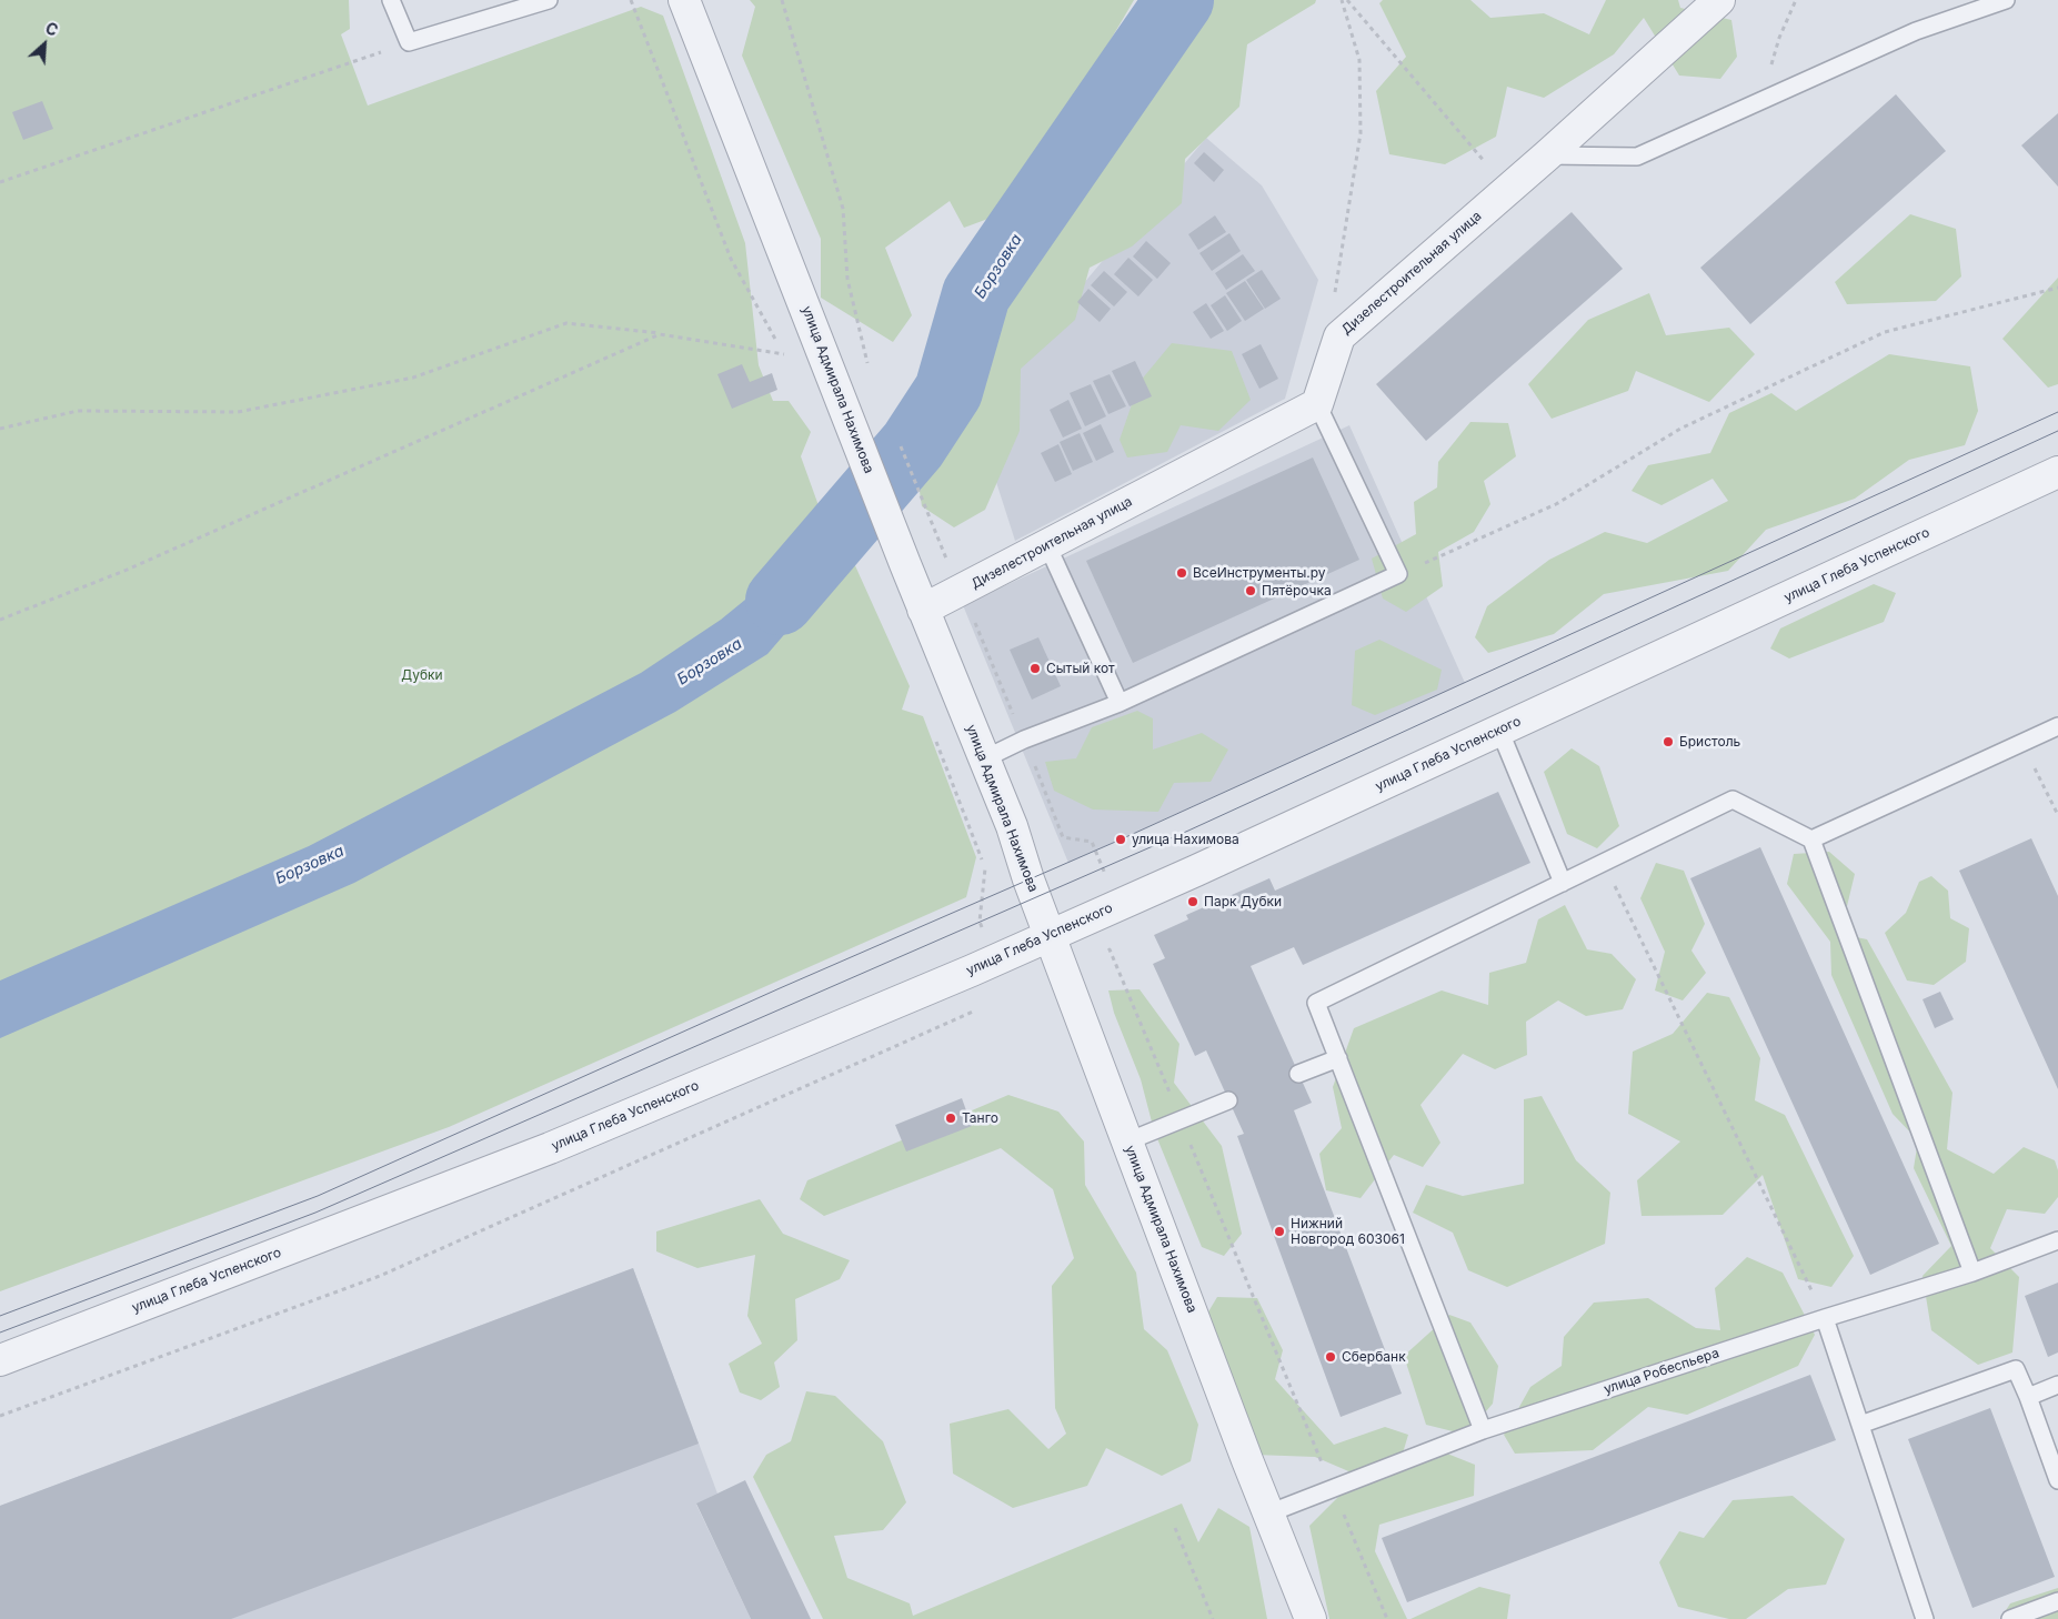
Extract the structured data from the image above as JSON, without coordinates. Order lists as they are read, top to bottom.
{
  "streets": {
    "street": ["Дизелестроительная улица", "улица Адмирала Нахимова", "улица Глеба Успенского"],
    "lane": ["улица Робеспьера"]
  },
  "crossings": [
    ["Дизелестроительная улица", "улица Адмирала Нахимова"],
    ["улица Адмирала Нахимова", "улица Глеба Успенского"],
    ["улица Адмирала Нахимова", "улица Робеспьера"]
  ],
  "water": ["Борзовка"],
  "parks": ["Дубки"],
  "places": [
    "ВсеИнструменты.ру",
    "Пятёрочка",
    "Сытый кот",
    "Бристоль",
    "улица Нахимова",
    "Парк Дубки",
    "Танго",
    "Нижний Новгород 603061",
    "Сбербанк"
  ],
  "north": "top right"
}
